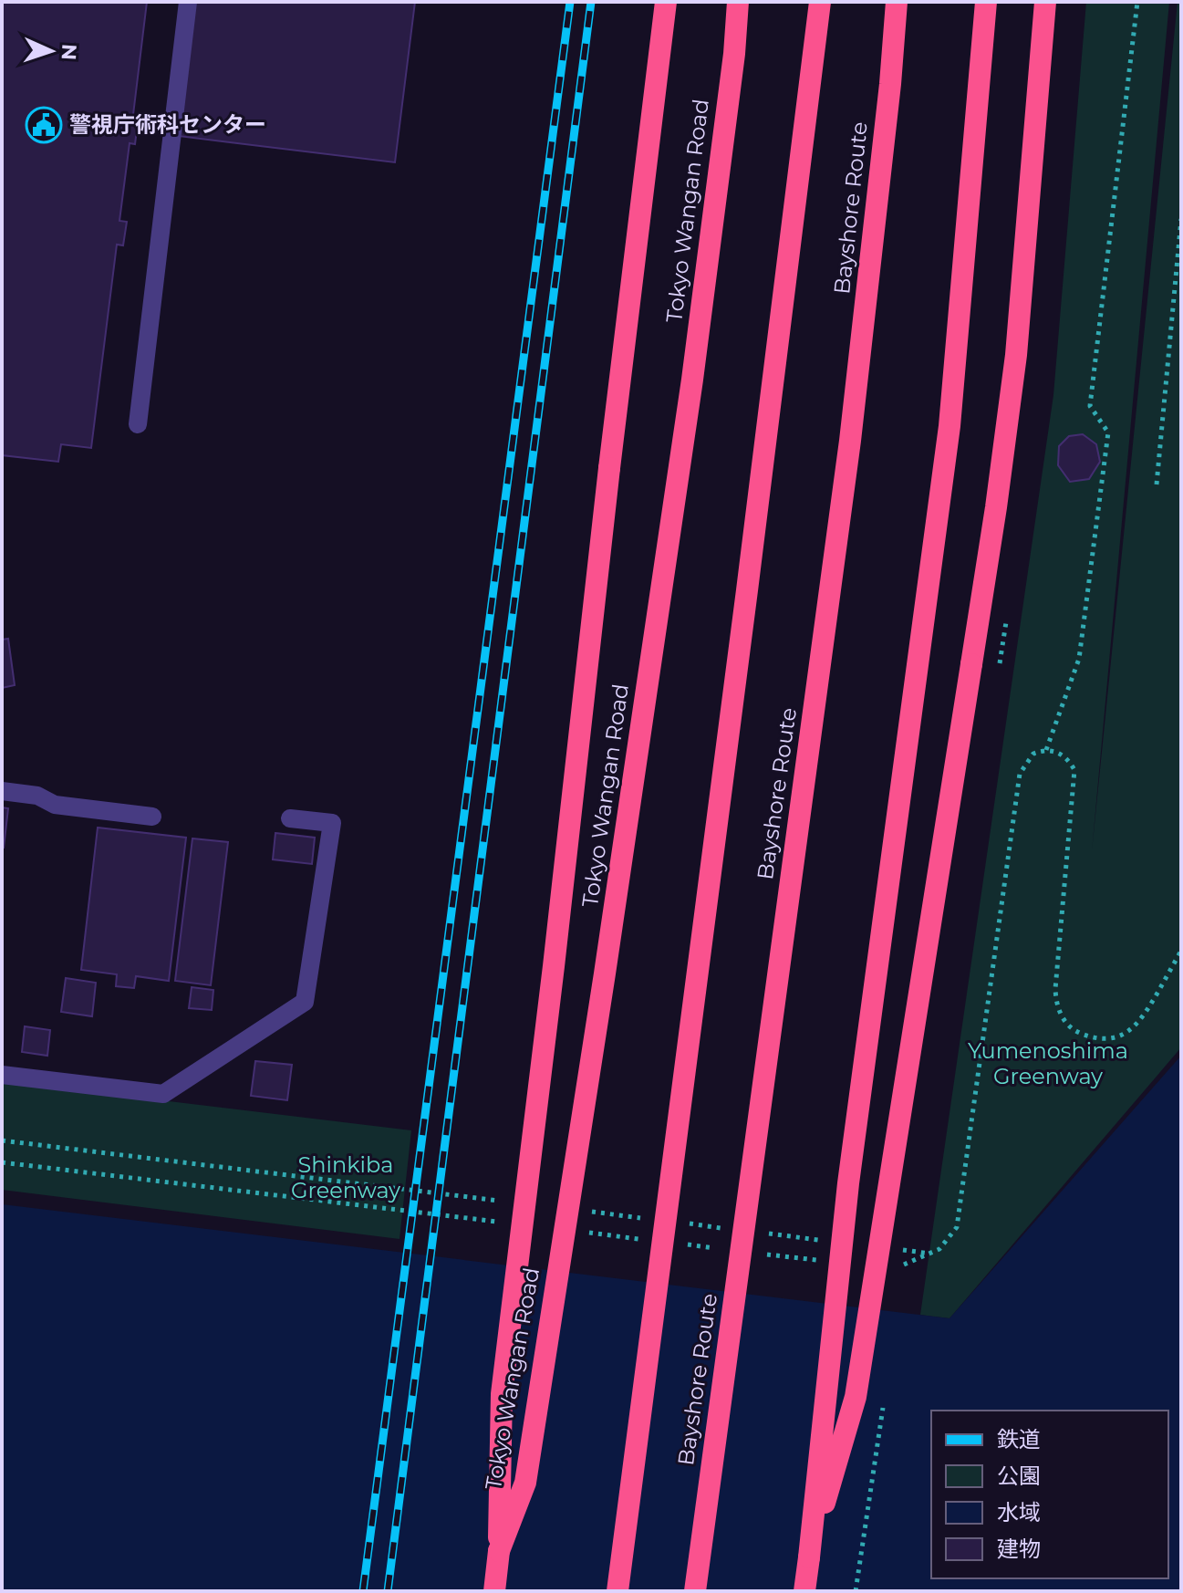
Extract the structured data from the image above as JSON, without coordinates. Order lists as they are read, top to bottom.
{
  "streets": {
    "highway": ["Bayshore Route", "Tokyo Wangan Road"]
  },
  "parks": ["Yumenoshima Greenway", "Shinkiba Greenway"],
  "places": {
    "public building": ["警視庁術科センター"]
  },
  "legend": [
    "鉄道",
    "公園",
    "水域",
    "建物"
  ],
  "north": "right"
}
